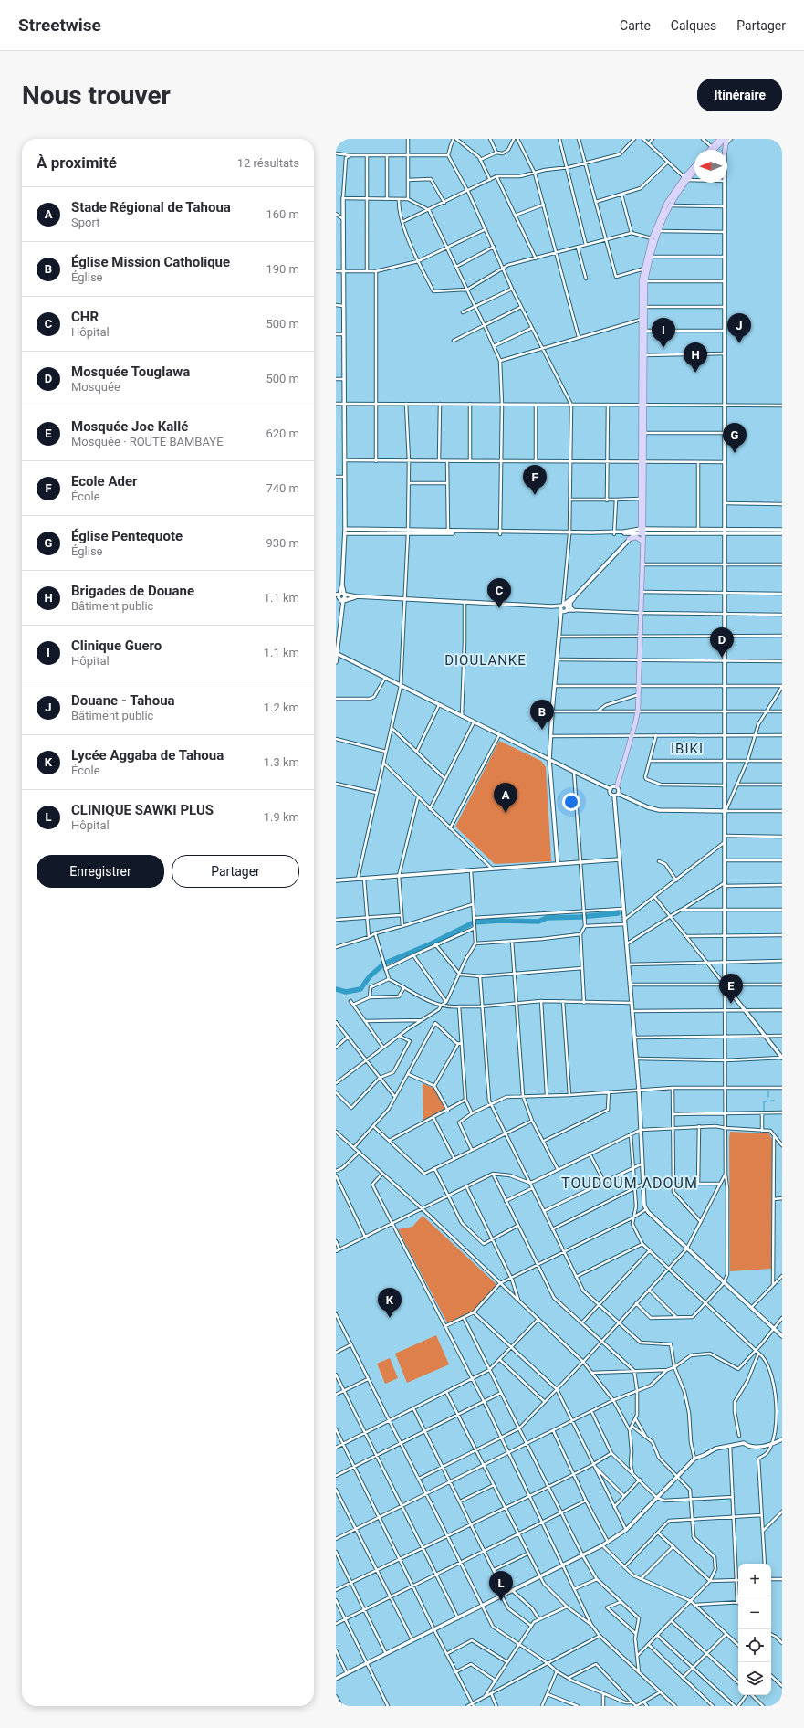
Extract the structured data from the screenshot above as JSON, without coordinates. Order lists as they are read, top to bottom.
{
  "districts": ["DIOULANKE", "IBIKI", "TOUDOUM ADOUM"],
  "north": "left",
  "page": {
    "header": "Streetwise",
    "nav": ["Carte", "Calques", "Partager"],
    "buttons": [
      "Itinéraire",
      ["Enregistrer", "Partager"]
    ],
    "title": "Nous trouver",
    "heading": ["À proximité", "12 résultats"],
    "list": [
      {
        "mark": "A",
        "name": "Stade Régional de Tahoua",
        "note": "Sport",
        "value": "160 m"
      },
      {
        "mark": "B",
        "name": "Église Mission Catholique",
        "note": "Église",
        "value": "190 m"
      },
      {
        "mark": "C",
        "name": "CHR",
        "note": "Hôpital",
        "value": "500 m"
      },
      {
        "mark": "D",
        "name": "Mosquée Touglawa",
        "note": "Mosquée",
        "value": "500 m"
      },
      {
        "mark": "E",
        "name": "Mosquée Joe Kallé",
        "note": "Mosquée · ROUTE BAMBAYE",
        "value": "620 m"
      },
      {
        "mark": "F",
        "name": "Ecole Ader",
        "note": "École",
        "value": "740 m"
      },
      {
        "mark": "G",
        "name": "Église Pentequote",
        "note": "Église",
        "value": "930 m"
      },
      {
        "mark": "H",
        "name": "Brigades de Douane",
        "note": "Bâtiment public",
        "value": "1.1 km"
      },
      {
        "mark": "I",
        "name": "Clinique Guero",
        "note": "Hôpital",
        "value": "1.1 km"
      },
      {
        "mark": "J",
        "name": "Douane - Tahoua",
        "note": "Bâtiment public",
        "value": "1.2 km"
      },
      {
        "mark": "K",
        "name": "Lycée Aggaba de Tahoua",
        "note": "École",
        "value": "1.3 km"
      },
      {
        "mark": "L",
        "name": "CLINIQUE SAWKI PLUS",
        "note": "Hôpital",
        "value": "1.9 km"
      }
    ],
    "pins": [
      "J",
      "I",
      "H",
      "G",
      "F",
      "C",
      "D",
      "B",
      "A",
      "E",
      "K",
      "L"
    ],
    "map_buttons": ["+", "−"]
  }
}
